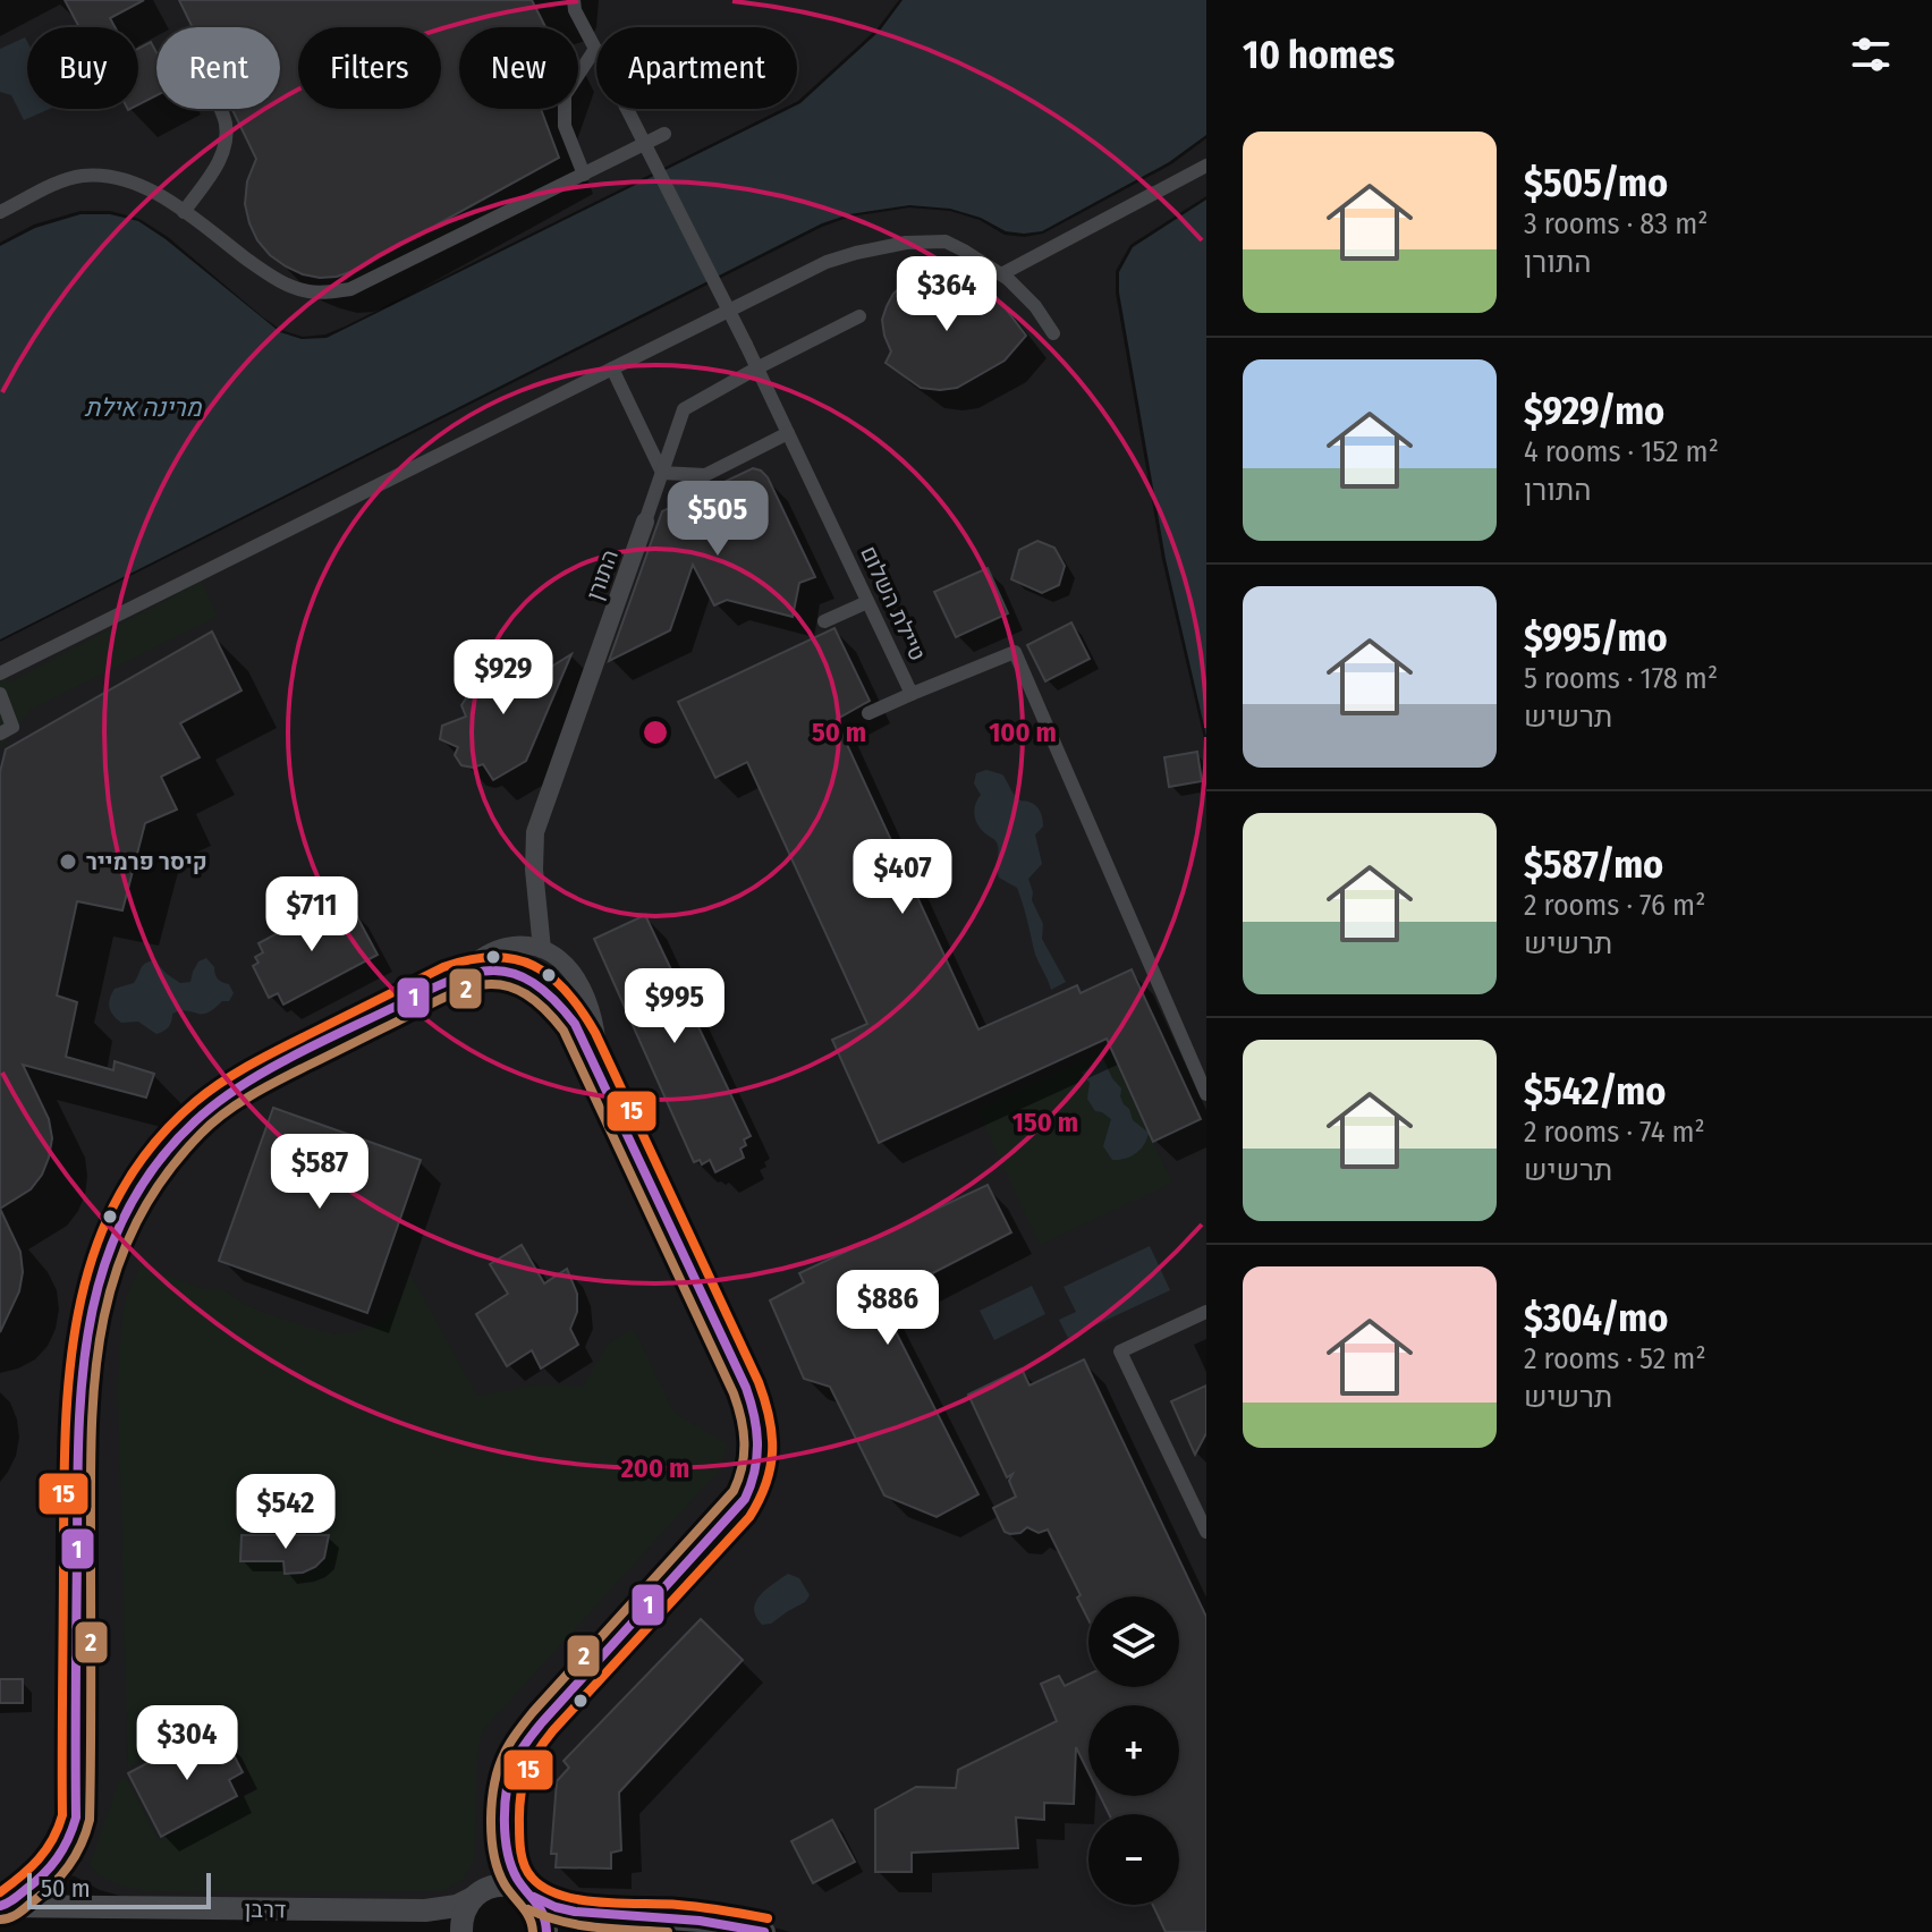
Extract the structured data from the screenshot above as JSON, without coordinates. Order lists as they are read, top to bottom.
{
  "streets": {
    "street": ["התורן", "טיילת השלום", "דרבן"]
  },
  "crossings": [
    ["התורן", "טיילת השלום"]
  ],
  "water": ["מרינה אילת"],
  "places": ["קיסר פרמייר"],
  "lines": ["transit line 15", "transit line 1", "transit line 2"],
  "scale_bar": "50 m",
  "page": {
    "heading": "10 homes",
    "chip": [
      "Buy",
      "Rent",
      "Filters",
      "New",
      "Apartment"
    ],
    "list": [
      {
        "name": "$505/mo",
        "note": "3 rooms · 83 m² · התורן"
      },
      {
        "name": "$929/mo",
        "note": "4 rooms · 152 m² · התורן"
      },
      {
        "name": "$995/mo",
        "note": "5 rooms · 178 m² · תרשיש"
      },
      {
        "name": "$587/mo",
        "note": "2 rooms · 76 m² · תרשיש"
      },
      {
        "name": "$542/mo",
        "note": "2 rooms · 74 m² · תרשיש"
      },
      {
        "name": "$304/mo",
        "note": "2 rooms · 52 m² · תרשיש"
      }
    ],
    "price": [
      "$364",
      "$505",
      "$929",
      "$407",
      "$711",
      "$995",
      "$587",
      "$886",
      "$542",
      "$304"
    ],
    "map_buttons": ["+", "−"],
    "scale": "50 m"
  },
  "rings": [
    "50 m",
    "100 m",
    "150 m",
    "200 m"
  ]
}
